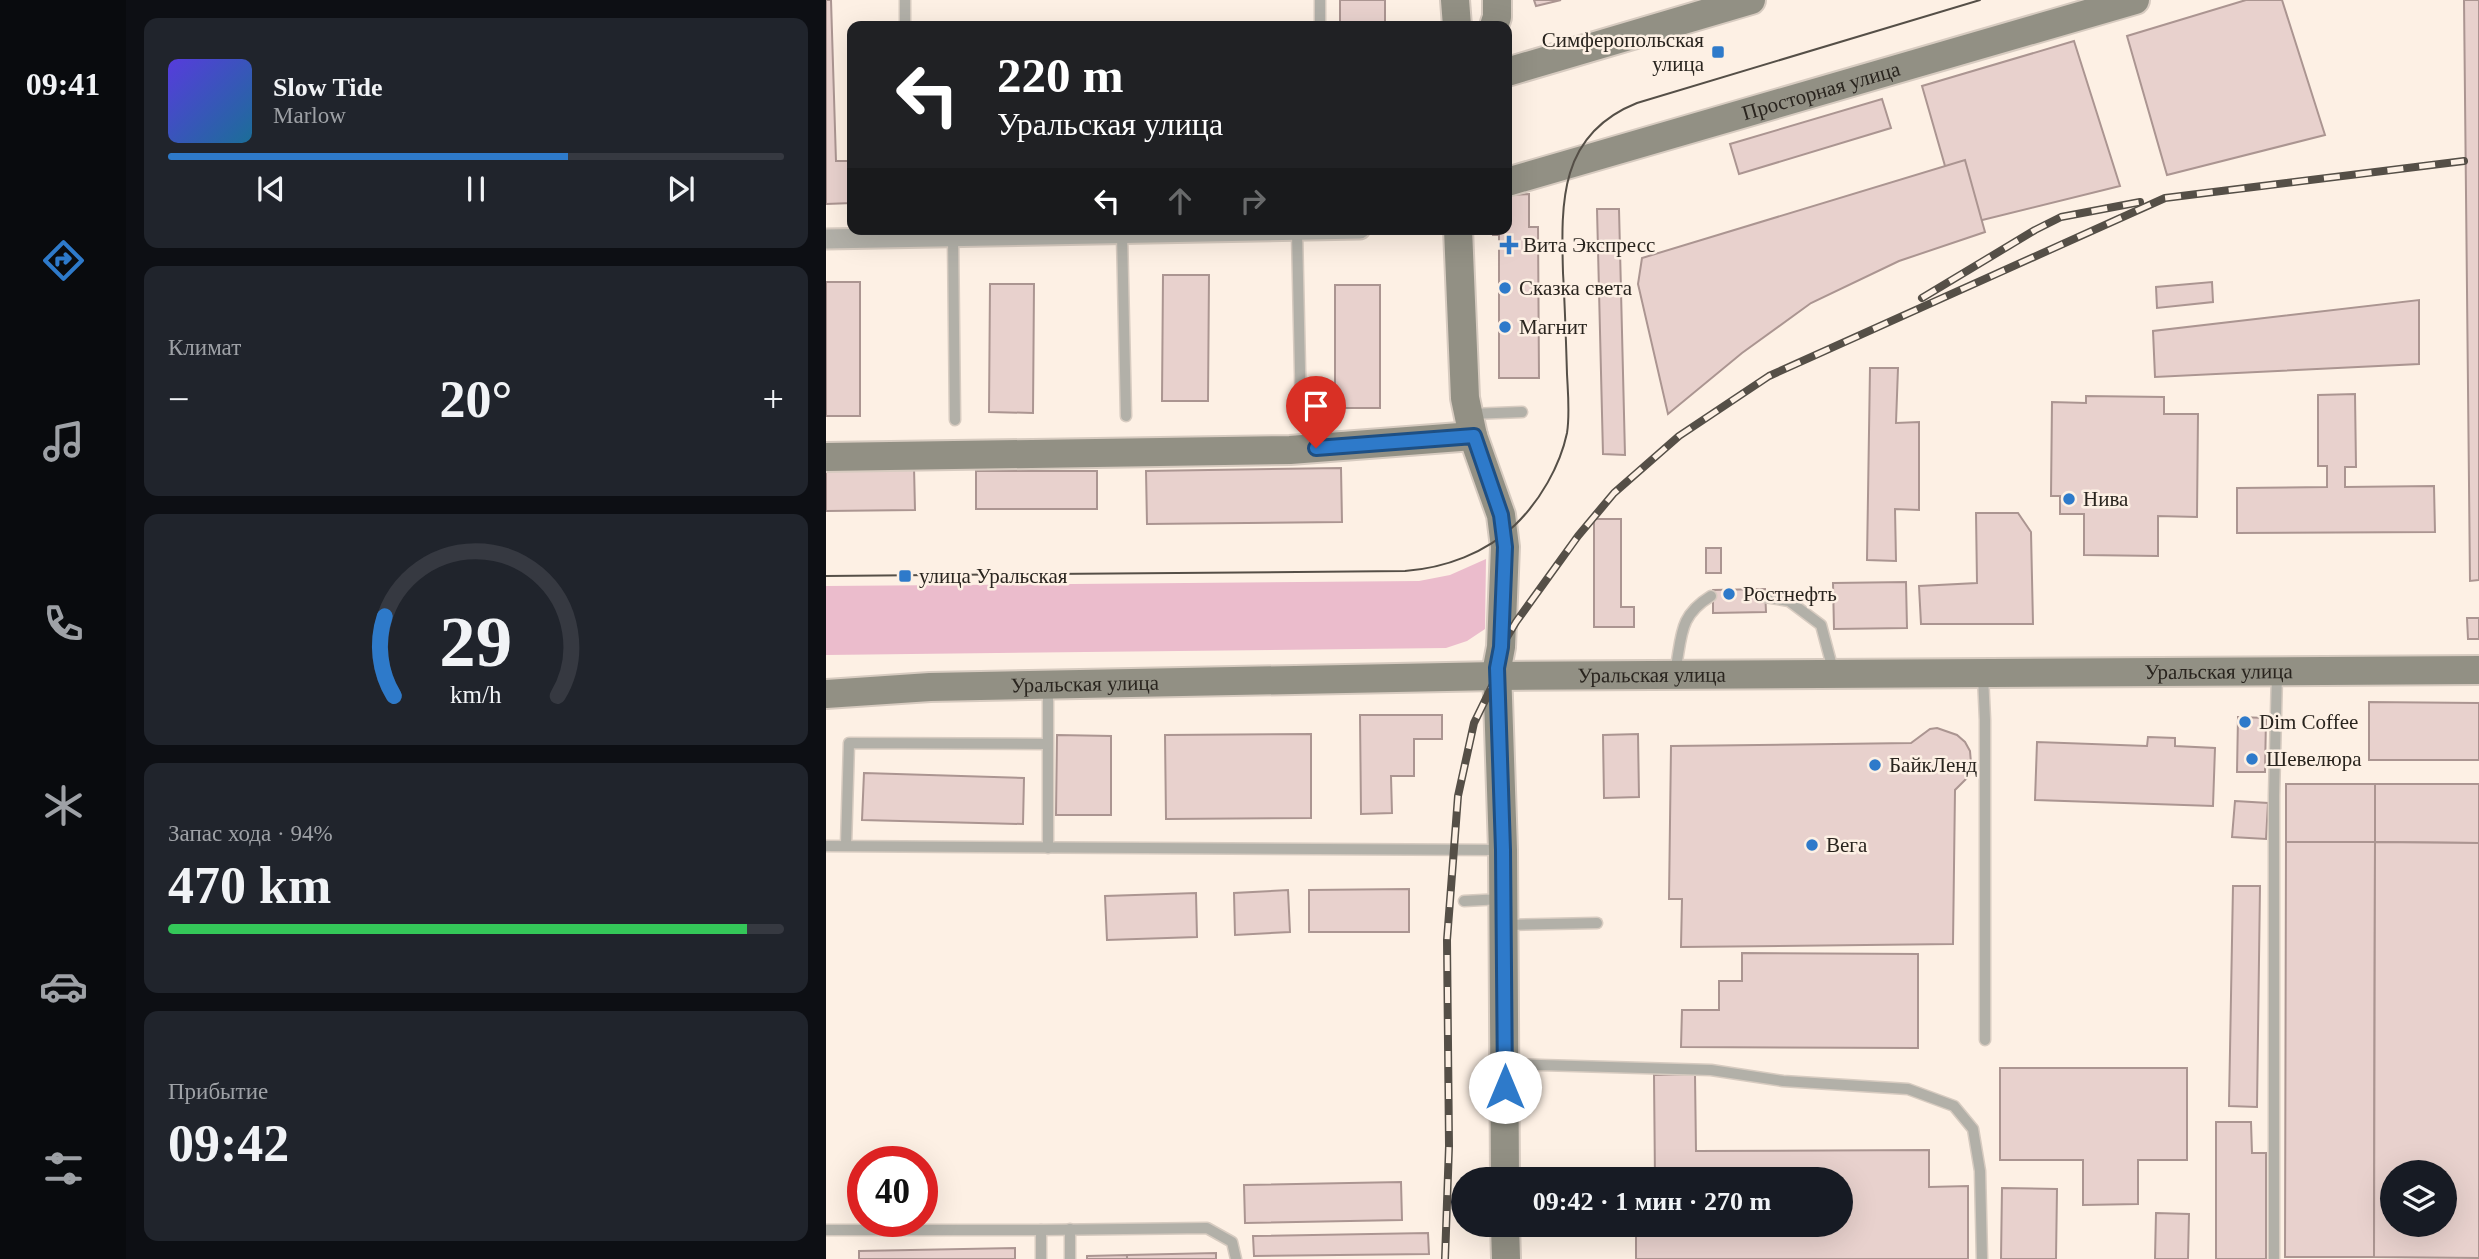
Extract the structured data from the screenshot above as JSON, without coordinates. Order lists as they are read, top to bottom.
{
  "streets": {
    "main road": ["Просторная улица", "Уральская улица"]
  },
  "places": {
    "transit": ["Симферопольская улица", "улица Уральская"],
    "health": ["Вита Экспресс"],
    "other": [
      "Сказка света",
      "Магнит",
      "Нива",
      "Ростнефть",
      "Dim Coffee",
      "Шевелюра",
      "БайкЛенд",
      "Вега"
    ]
  },
  "page": {
    "tabs": "09:41",
    "turn": ["220 m", "Уральская улица"],
    "song": ["Slow Tide", "Marlow"],
    "tile": [
      "Климат",
      ["Запас хода · 94%", "470 km"],
      ["Прибытие", "09:42"]
    ],
    "heat": ["−", "20°", "+"],
    "limit": "40",
    "trip": "09:42 · 1 мин · 270 m",
    "gauge": ["29", "km/h"]
  }
}
